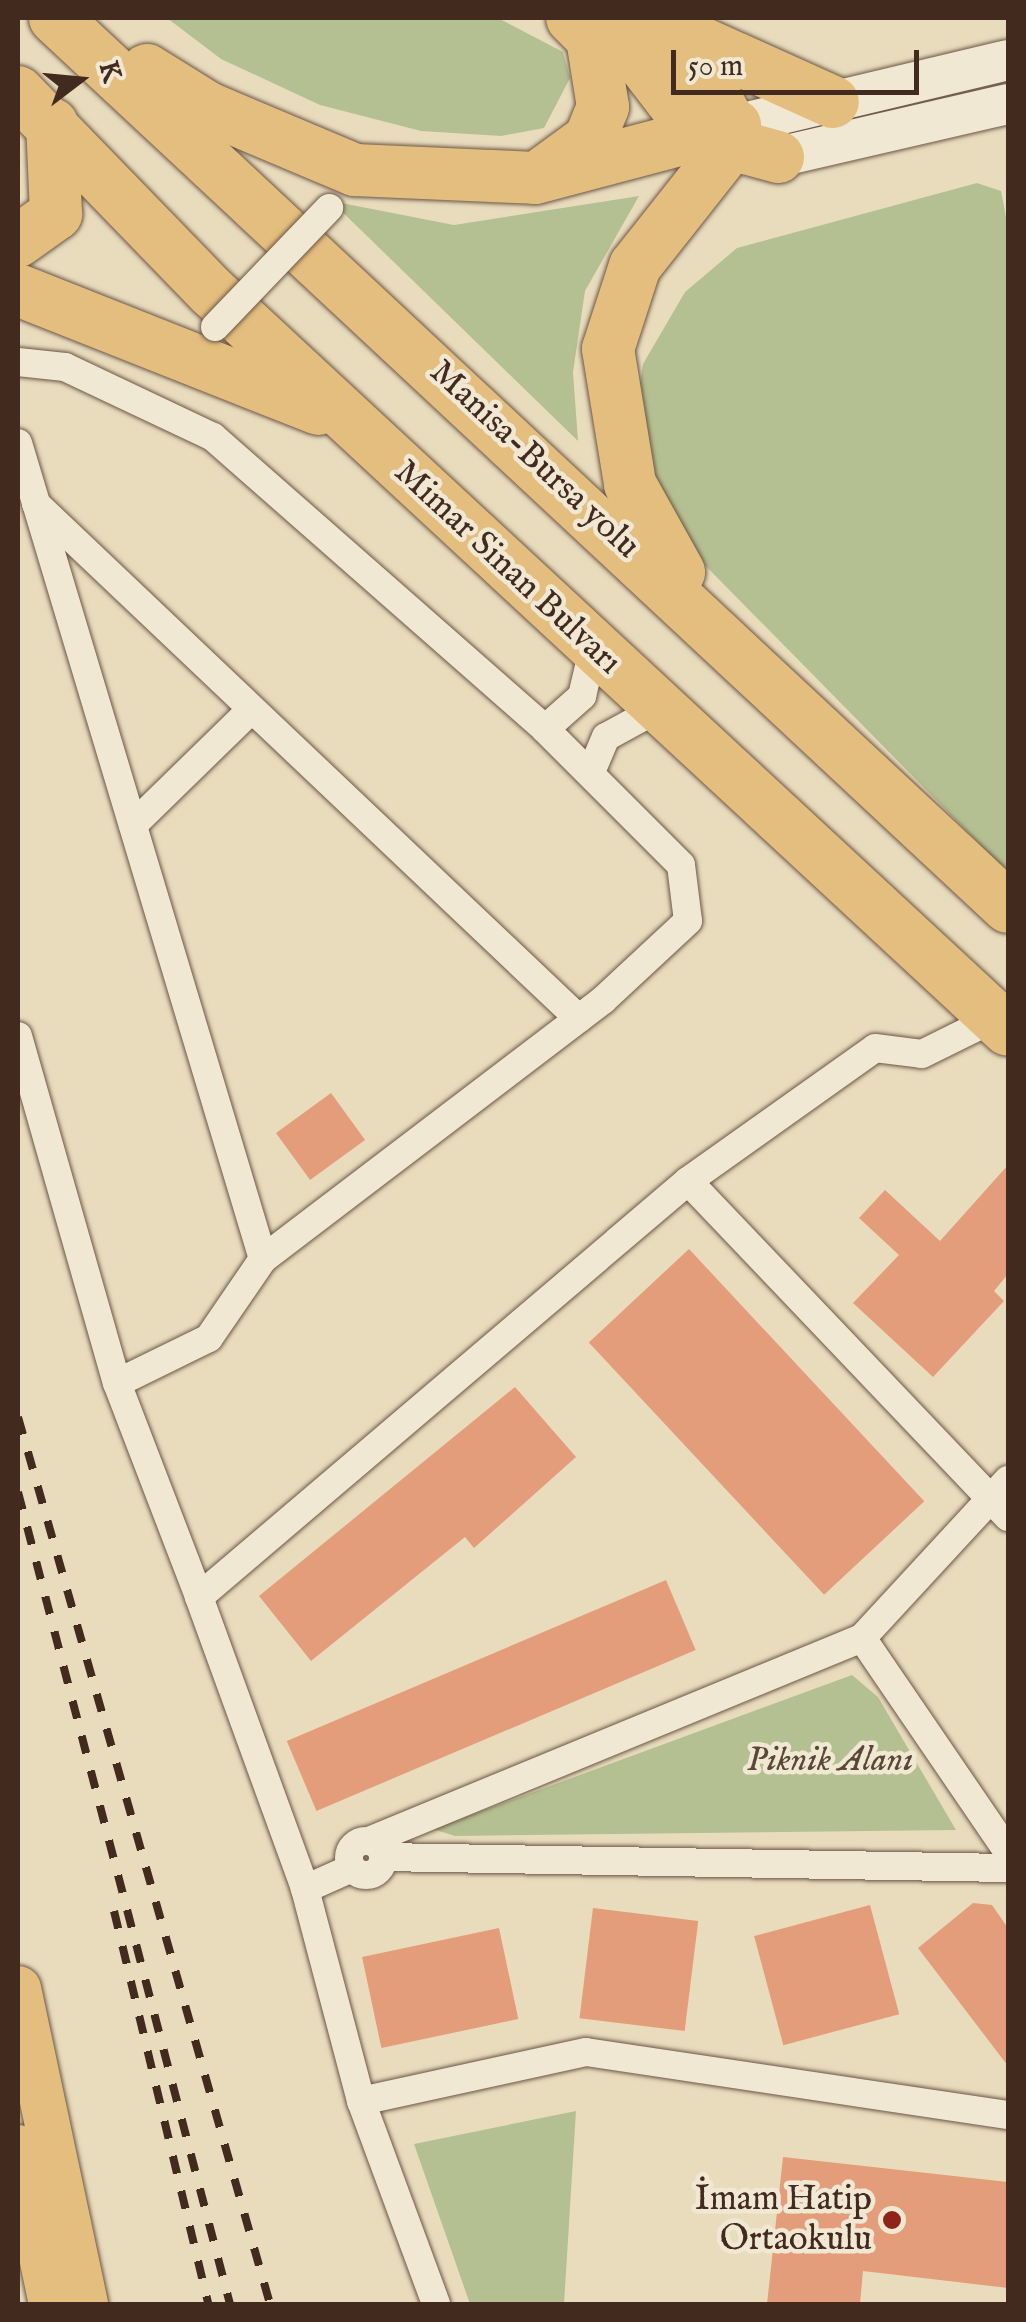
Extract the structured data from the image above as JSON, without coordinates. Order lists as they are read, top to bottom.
{
  "streets": {
    "highway": ["Manisa-Bursa yolu", "Mimar Sinan Bulvarı"]
  },
  "parks": ["Piknik Alanı"],
  "places": ["İmam Hatip Ortaokulu"],
  "scale_bar": "50 m",
  "north": "right"
}
